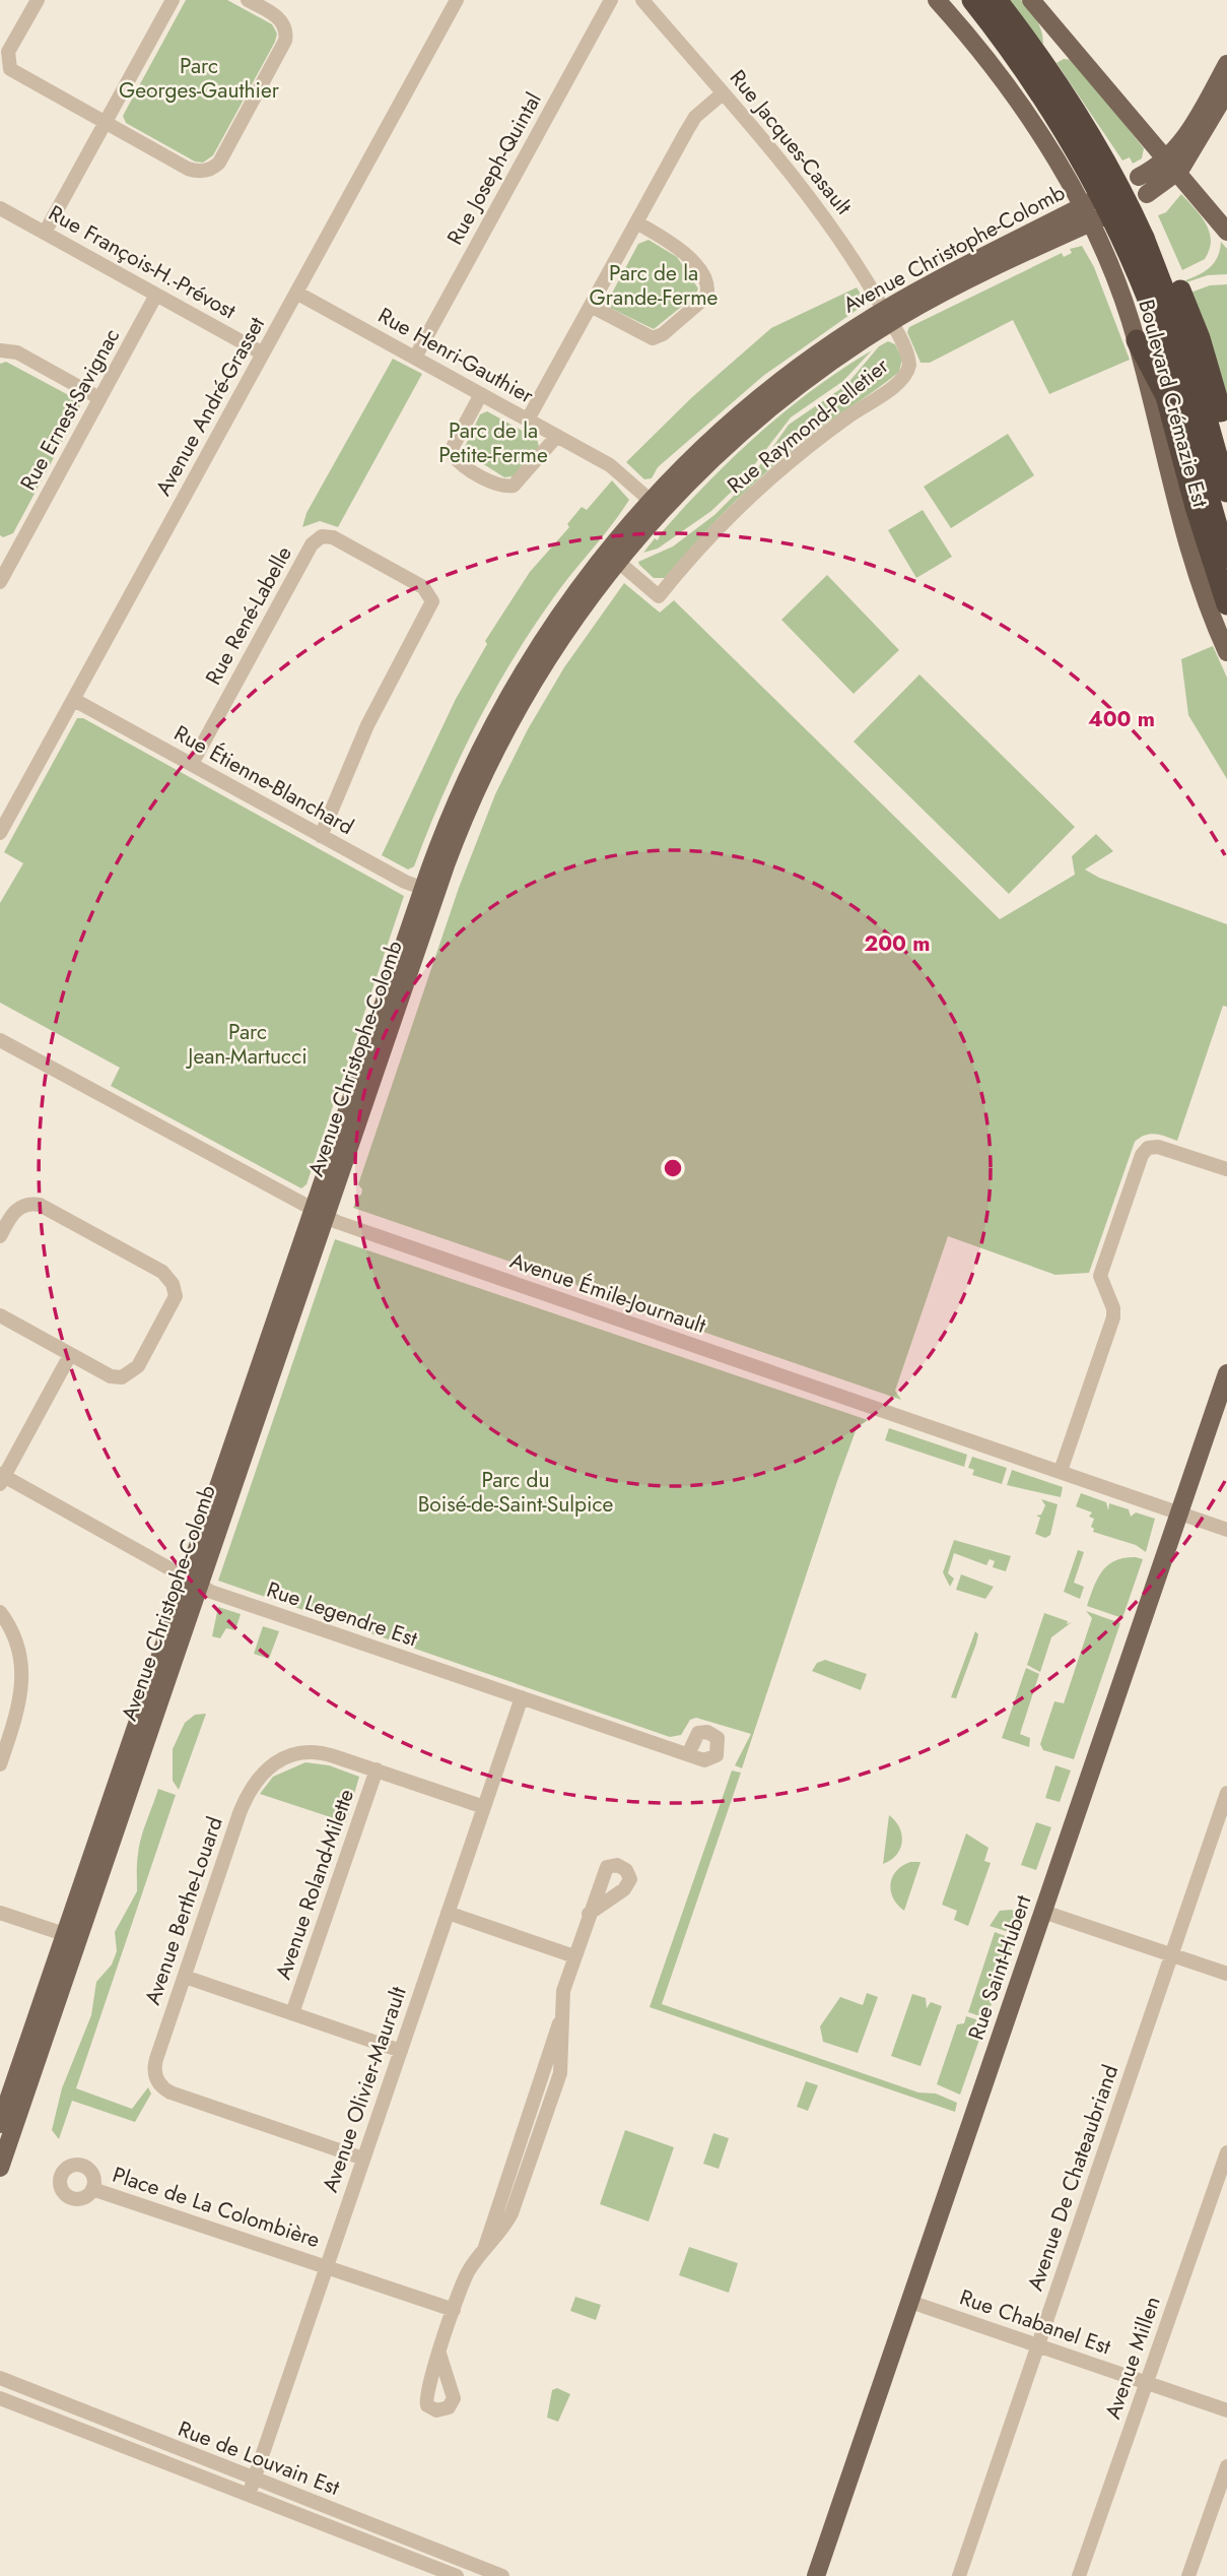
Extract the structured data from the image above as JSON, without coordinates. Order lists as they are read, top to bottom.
{
  "streets": {
    "main road": ["Avenue Christophe-Colomb", "Boulevard Crémazie Est", "Rue Saint-Hubert"],
    "street": [
      "Rue Jacques-Casault",
      "Rue Joseph-Quintal",
      "Rue François-H.-Prévost",
      "Rue Henri-Gauthier",
      "Avenue André-Grasset",
      "Rue Ernest-Savignac",
      "Rue Raymond-Pelletier",
      "Rue René-Labelle",
      "Rue Étienne-Blanchard",
      "Avenue Émile-Journault",
      "Rue Legendre Est",
      "Avenue Roland-Milette",
      "Avenue Berthe-Louard",
      "Avenue Olivier-Maurault",
      "Avenue De Chateaubriand",
      "Place de La Colombière",
      "Rue Chabanel Est",
      "Avenue Millen",
      "Rue de Louvain Est"
    ]
  },
  "crossings": [
    ["Rue Jacques-Casault", "Avenue Christophe-Colomb"],
    ["Rue Jacques-Casault", "Rue Raymond-Pelletier"],
    ["Rue Joseph-Quintal", "Rue Henri-Gauthier"],
    ["Avenue Christophe-Colomb", "Rue Henri-Gauthier"],
    ["Avenue Christophe-Colomb", "Boulevard Crémazie Est"],
    ["Avenue Christophe-Colomb", "Rue Raymond-Pelletier"],
    ["Avenue Christophe-Colomb", "Rue Étienne-Blanchard"],
    ["Avenue Christophe-Colomb", "Avenue Émile-Journault"],
    ["Avenue Christophe-Colomb", "Rue Legendre Est"],
    ["Rue François-H.-Prévost", "Avenue André-Grasset"],
    ["Rue François-H.-Prévost", "Rue Ernest-Savignac"],
    ["Rue Henri-Gauthier", "Avenue André-Grasset"],
    ["Avenue André-Grasset", "Rue Étienne-Blanchard"],
    ["Rue René-Labelle", "Rue Étienne-Blanchard"],
    ["Avenue Émile-Journault", "Rue Saint-Hubert"],
    ["Rue Legendre Est", "Avenue Olivier-Maurault"],
    ["Avenue Roland-Milette", "Avenue Berthe-Louard"],
    ["Avenue Berthe-Louard", "Avenue Olivier-Maurault"],
    ["Rue Saint-Hubert", "Rue Chabanel Est"],
    ["Avenue Olivier-Maurault", "Place de La Colombière"],
    ["Avenue Olivier-Maurault", "Rue de Louvain Est"],
    ["Avenue De Chateaubriand", "Rue Chabanel Est"],
    ["Rue Chabanel Est", "Avenue Millen"]
  ],
  "parks": [
    "Parc Georges-Gauthier",
    "Parc de la Grande-Ferme",
    "Parc de la Petite-Ferme",
    "Parc Jean-Martucci",
    "Parc du Boisé-de-Saint-Sulpice"
  ],
  "rings": ["400 m", "200 m"]
}
